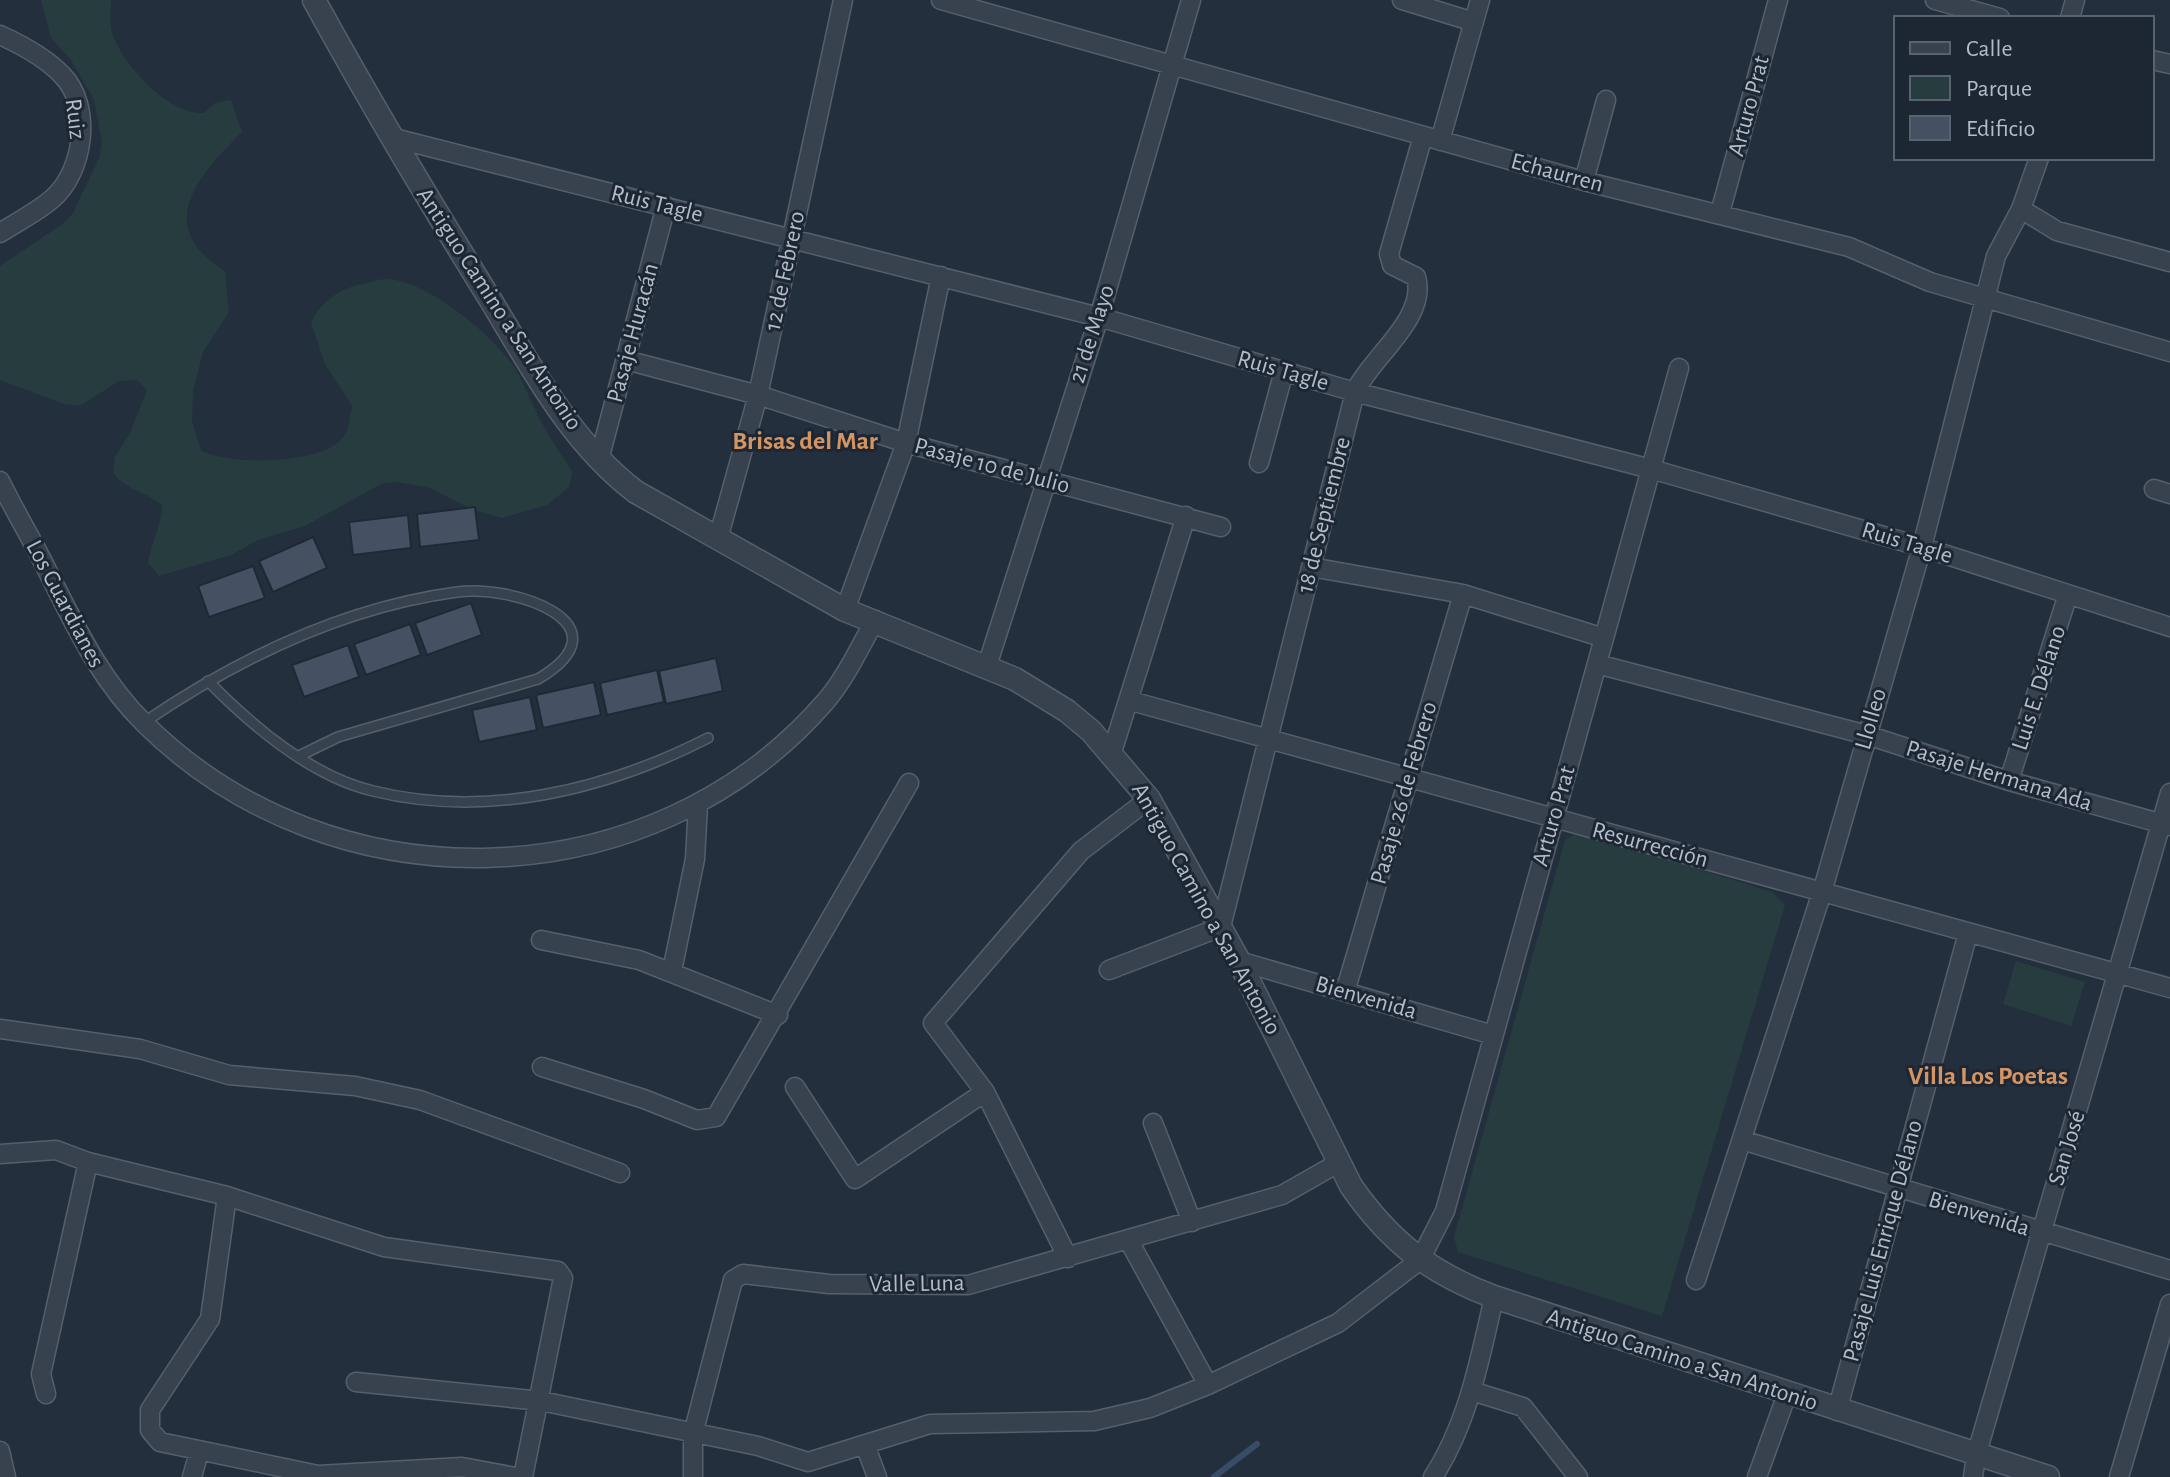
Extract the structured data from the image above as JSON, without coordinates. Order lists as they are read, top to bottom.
{
  "streets": {
    "street": [
      "Arturo Prat",
      "Ruiz",
      "Echaurren",
      "Ruis Tagle",
      "12 de Febrero",
      "Antiguo Camino a San Antonio",
      "Pasaje Huracán",
      "21 de Mayo",
      "Pasaje 10 de Julio",
      "18 de Septiembre",
      "Los Guardianes",
      "Luis E. Délano",
      "Llolleo",
      "Pasaje Hermana Ada",
      "Pasaje 26 de Febrero",
      "Resurrección",
      "Bienvenida",
      "San José",
      "Pasaje Luis Enrique Délano",
      "Valle Luna"
    ]
  },
  "crossings": [
    ["Arturo Prat", "Echaurren"],
    ["Arturo Prat", "Ruis Tagle"],
    ["Arturo Prat", "Antiguo Camino a San Antonio"],
    ["Arturo Prat", "Pasaje Hermana Ada"],
    ["Arturo Prat", "Resurrección"],
    ["Arturo Prat", "Bienvenida"],
    ["Echaurren", "21 de Mayo"],
    ["Echaurren", "18 de Septiembre"],
    ["Echaurren", "Llolleo"],
    ["Ruis Tagle", "12 de Febrero"],
    ["Ruis Tagle", "Antiguo Camino a San Antonio"],
    ["Ruis Tagle", "Pasaje Huracán"],
    ["Ruis Tagle", "21 de Mayo"],
    ["Ruis Tagle", "18 de Septiembre"],
    ["Ruis Tagle", "Luis E. Délano"],
    ["Ruis Tagle", "Llolleo"],
    ["12 de Febrero", "Antiguo Camino a San Antonio"],
    ["12 de Febrero", "Pasaje 10 de Julio"],
    ["Antiguo Camino a San Antonio", "Pasaje Huracán"],
    ["Antiguo Camino a San Antonio", "21 de Mayo"],
    ["Antiguo Camino a San Antonio", "18 de Septiembre"],
    ["Antiguo Camino a San Antonio", "Los Guardianes"],
    ["Antiguo Camino a San Antonio", "Bienvenida"],
    ["Antiguo Camino a San Antonio", "San José"],
    ["Antiguo Camino a San Antonio", "Pasaje Luis Enrique Délano"],
    ["Antiguo Camino a San Antonio", "Valle Luna"],
    ["Pasaje Huracán", "Pasaje 10 de Julio"],
    ["21 de Mayo", "Pasaje 10 de Julio"],
    ["18 de Septiembre", "Resurrección"],
    ["Luis E. Délano", "Pasaje Hermana Ada"],
    ["Llolleo", "Pasaje Hermana Ada"],
    ["Llolleo", "Resurrección"],
    ["Llolleo", "Bienvenida"],
    ["Pasaje Hermana Ada", "San José"],
    ["Pasaje 26 de Febrero", "Resurrección"],
    ["Pasaje 26 de Febrero", "Bienvenida"],
    ["Resurrección", "San José"],
    ["Resurrección", "Pasaje Luis Enrique Délano"],
    ["Bienvenida", "San José"],
    ["Bienvenida", "Pasaje Luis Enrique Délano"]
  ],
  "districts": ["Brisas del Mar", "Villa Los Poetas"],
  "legend": ["Calle", "Parque", "Edificio"]
}
